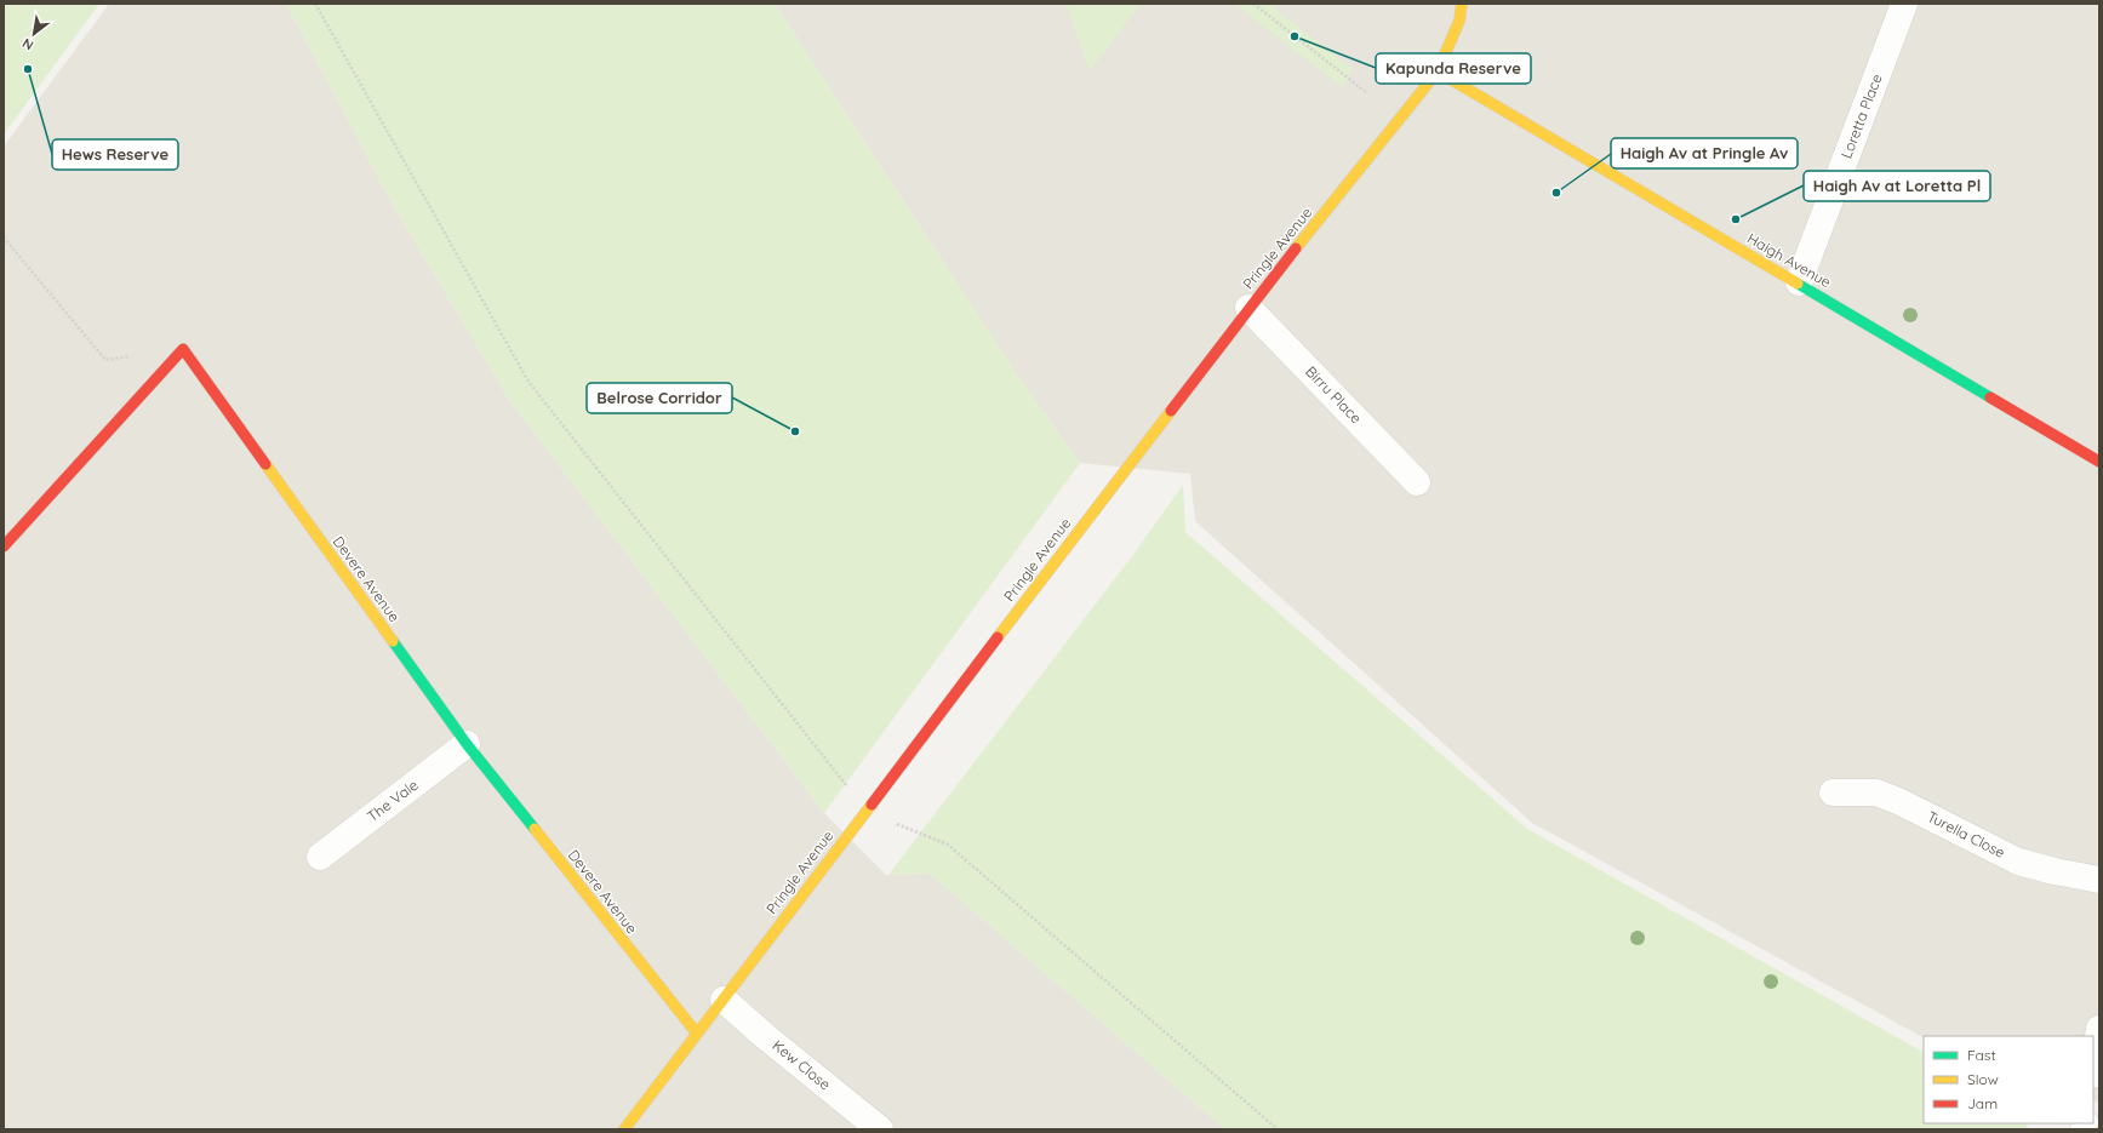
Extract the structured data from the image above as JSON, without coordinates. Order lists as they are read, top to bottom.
{
  "streets": {
    "street": [
      "Loretta Place",
      "Pringle Avenue",
      "Haigh Avenue",
      "Birru Place",
      "Devere Avenue",
      "The Vale",
      "Turella Close",
      "Kew Close"
    ]
  },
  "crossings": [
    ["Loretta Place", "Haigh Avenue"],
    ["Pringle Avenue", "Haigh Avenue"],
    ["Pringle Avenue", "Birru Place"],
    ["Pringle Avenue", "Devere Avenue"],
    ["Pringle Avenue", "Kew Close"],
    ["Devere Avenue", "The Vale"]
  ],
  "places": [
    "Kapunda Reserve",
    "Hews Reserve",
    "Haigh Av at Pringle Av",
    "Haigh Av at Loretta Pl",
    "Belrose Corridor"
  ],
  "legend": ["Fast", "Slow", "Jam"],
  "north": "bottom left"
}
